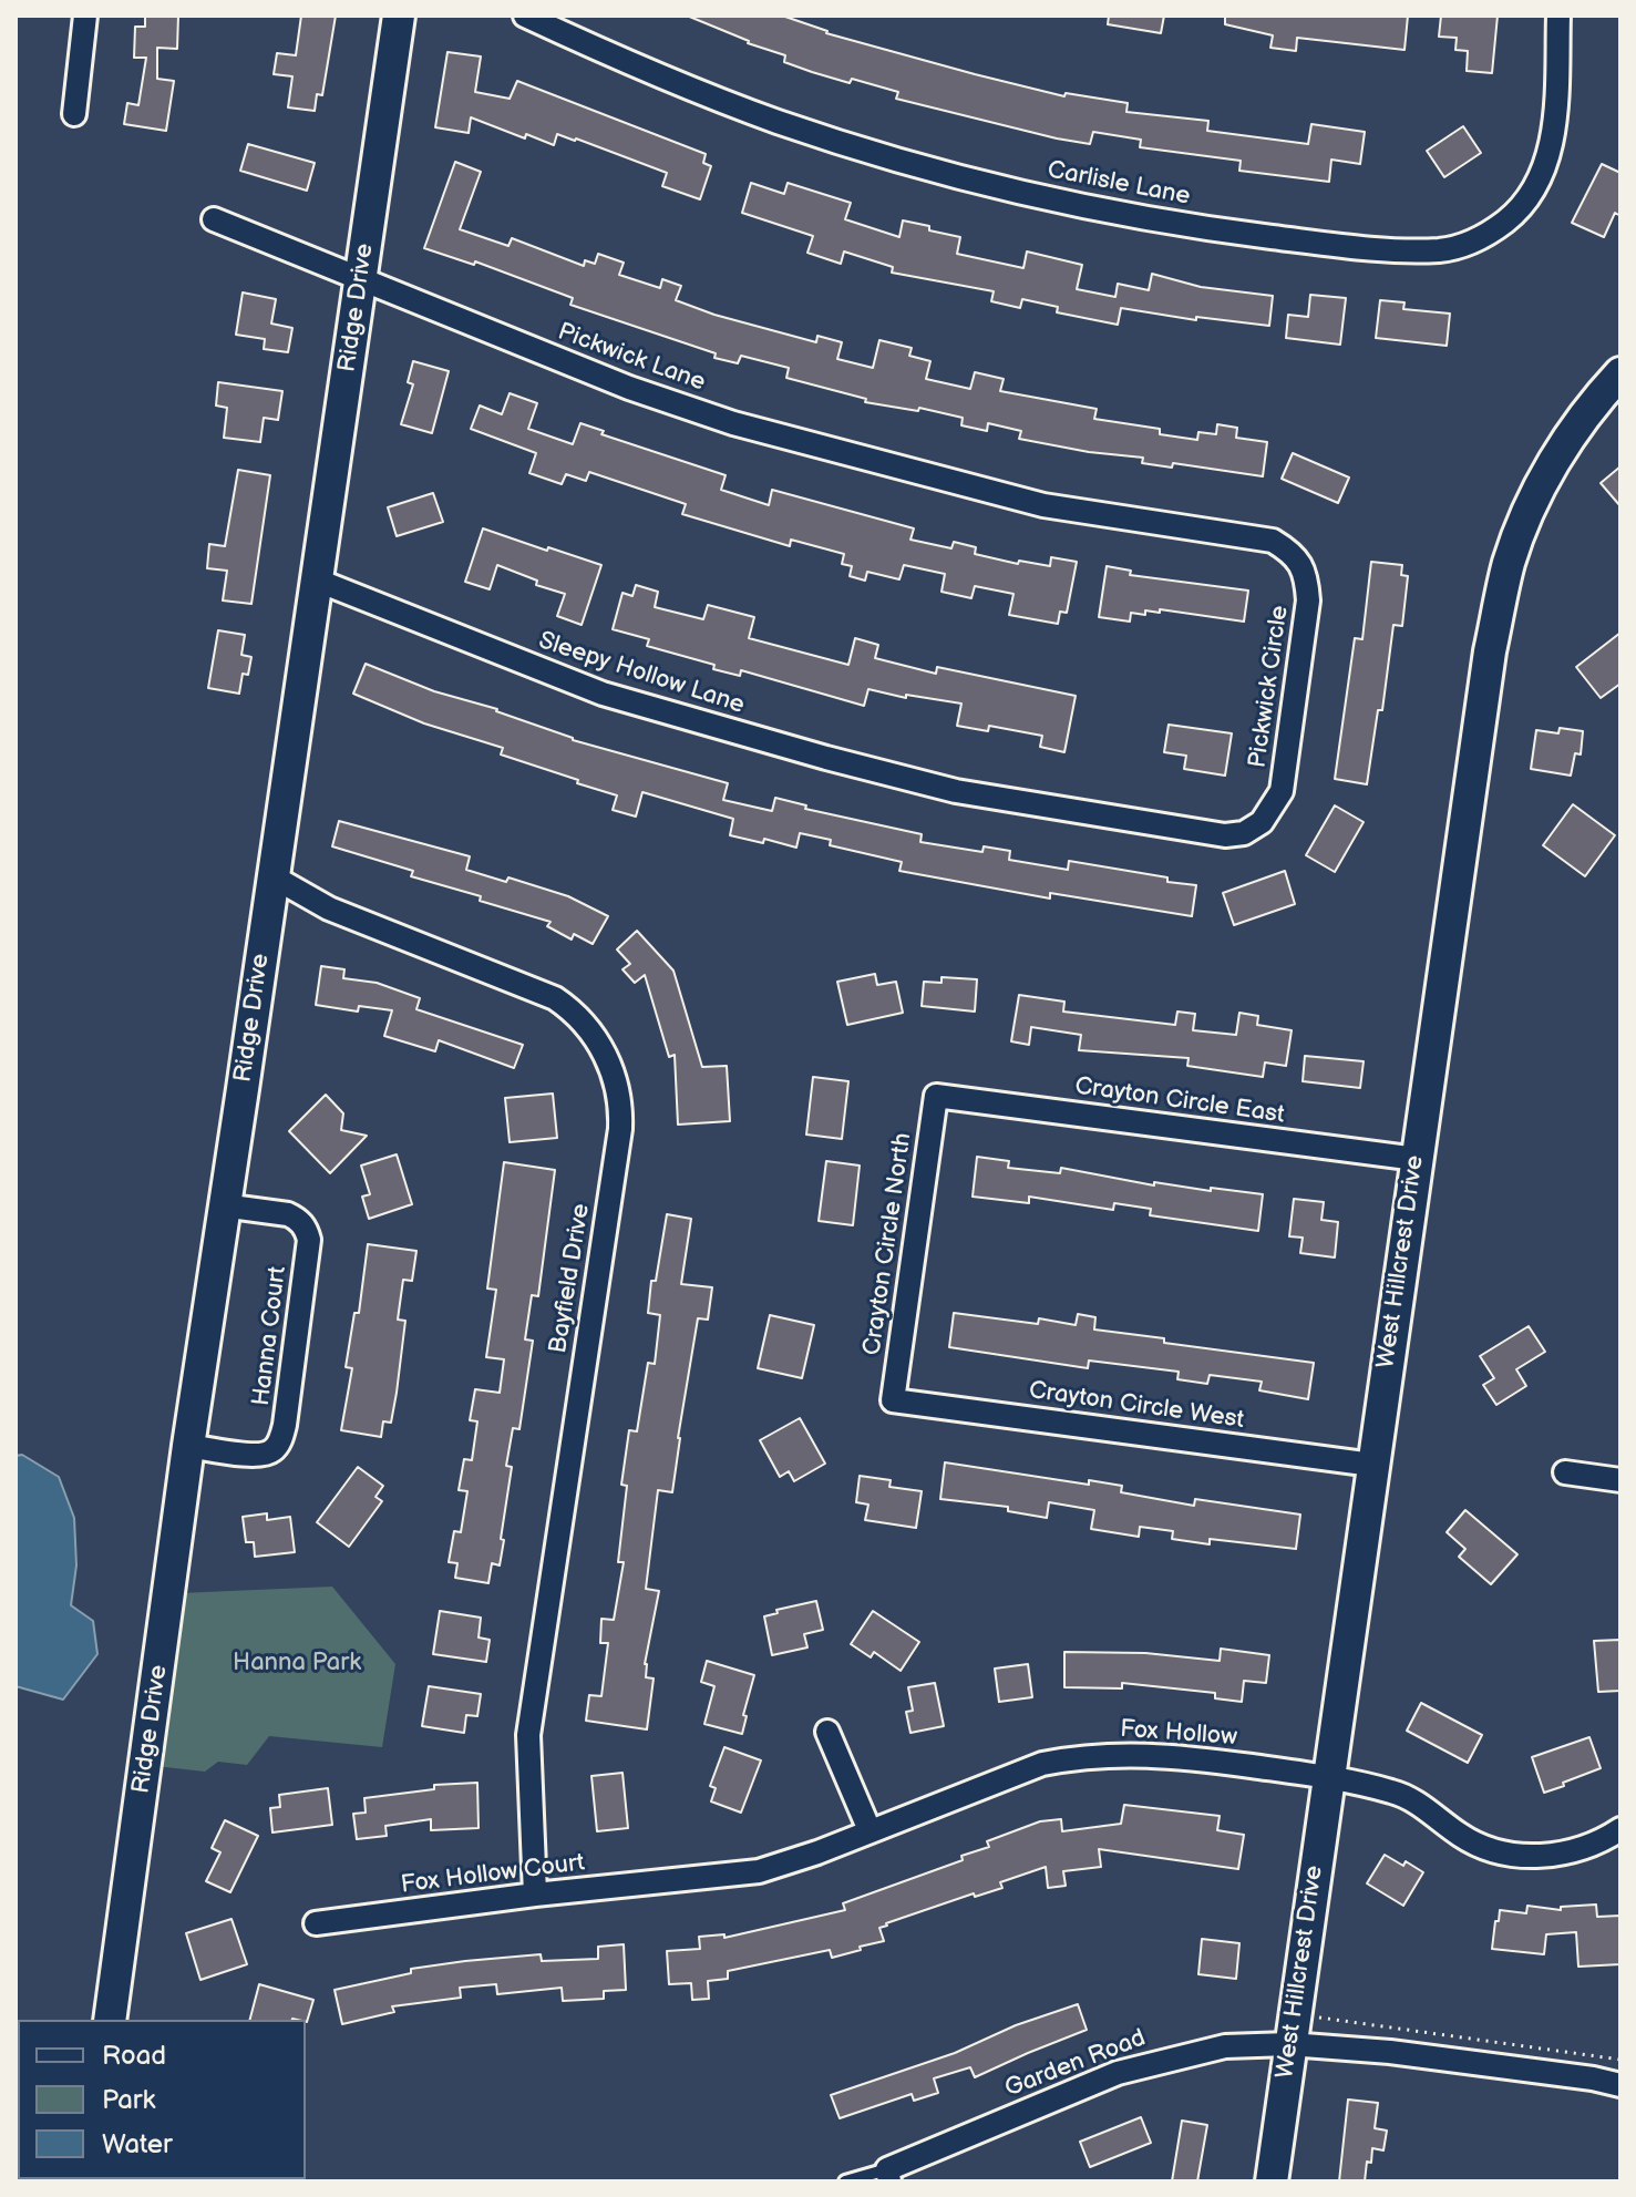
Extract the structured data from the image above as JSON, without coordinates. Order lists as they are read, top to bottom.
{
  "streets": {
    "street": [
      "Carlisle Lane",
      "Ridge Drive",
      "Pickwick Lane",
      "Sleepy Hollow Lane",
      "Pickwick Circle",
      "Crayton Circle East",
      "Crayton Circle North",
      "West Hillcrest Drive",
      "Bayfield Drive",
      "Hanna Court",
      "Crayton Circle West",
      "Fox Hollow",
      "Fox Hollow Court",
      "Garden Road"
    ]
  },
  "crossings": [
    ["Ridge Drive", "Pickwick Lane"],
    ["Ridge Drive", "Sleepy Hollow Lane"],
    ["Ridge Drive", "Bayfield Drive"],
    ["Ridge Drive", "Hanna Court"],
    ["Pickwick Lane", "Pickwick Circle"],
    ["Sleepy Hollow Lane", "Pickwick Circle"],
    ["Crayton Circle East", "Crayton Circle North"],
    ["Crayton Circle East", "West Hillcrest Drive"],
    ["Crayton Circle North", "Crayton Circle West"],
    ["West Hillcrest Drive", "Crayton Circle West"],
    ["West Hillcrest Drive", "Fox Hollow"],
    ["West Hillcrest Drive", "Garden Road"],
    ["Bayfield Drive", "Fox Hollow Court"],
    ["Fox Hollow", "Fox Hollow Court"]
  ],
  "parks": ["Hanna Park"],
  "legend": ["Road", "Park", "Water"]
}
